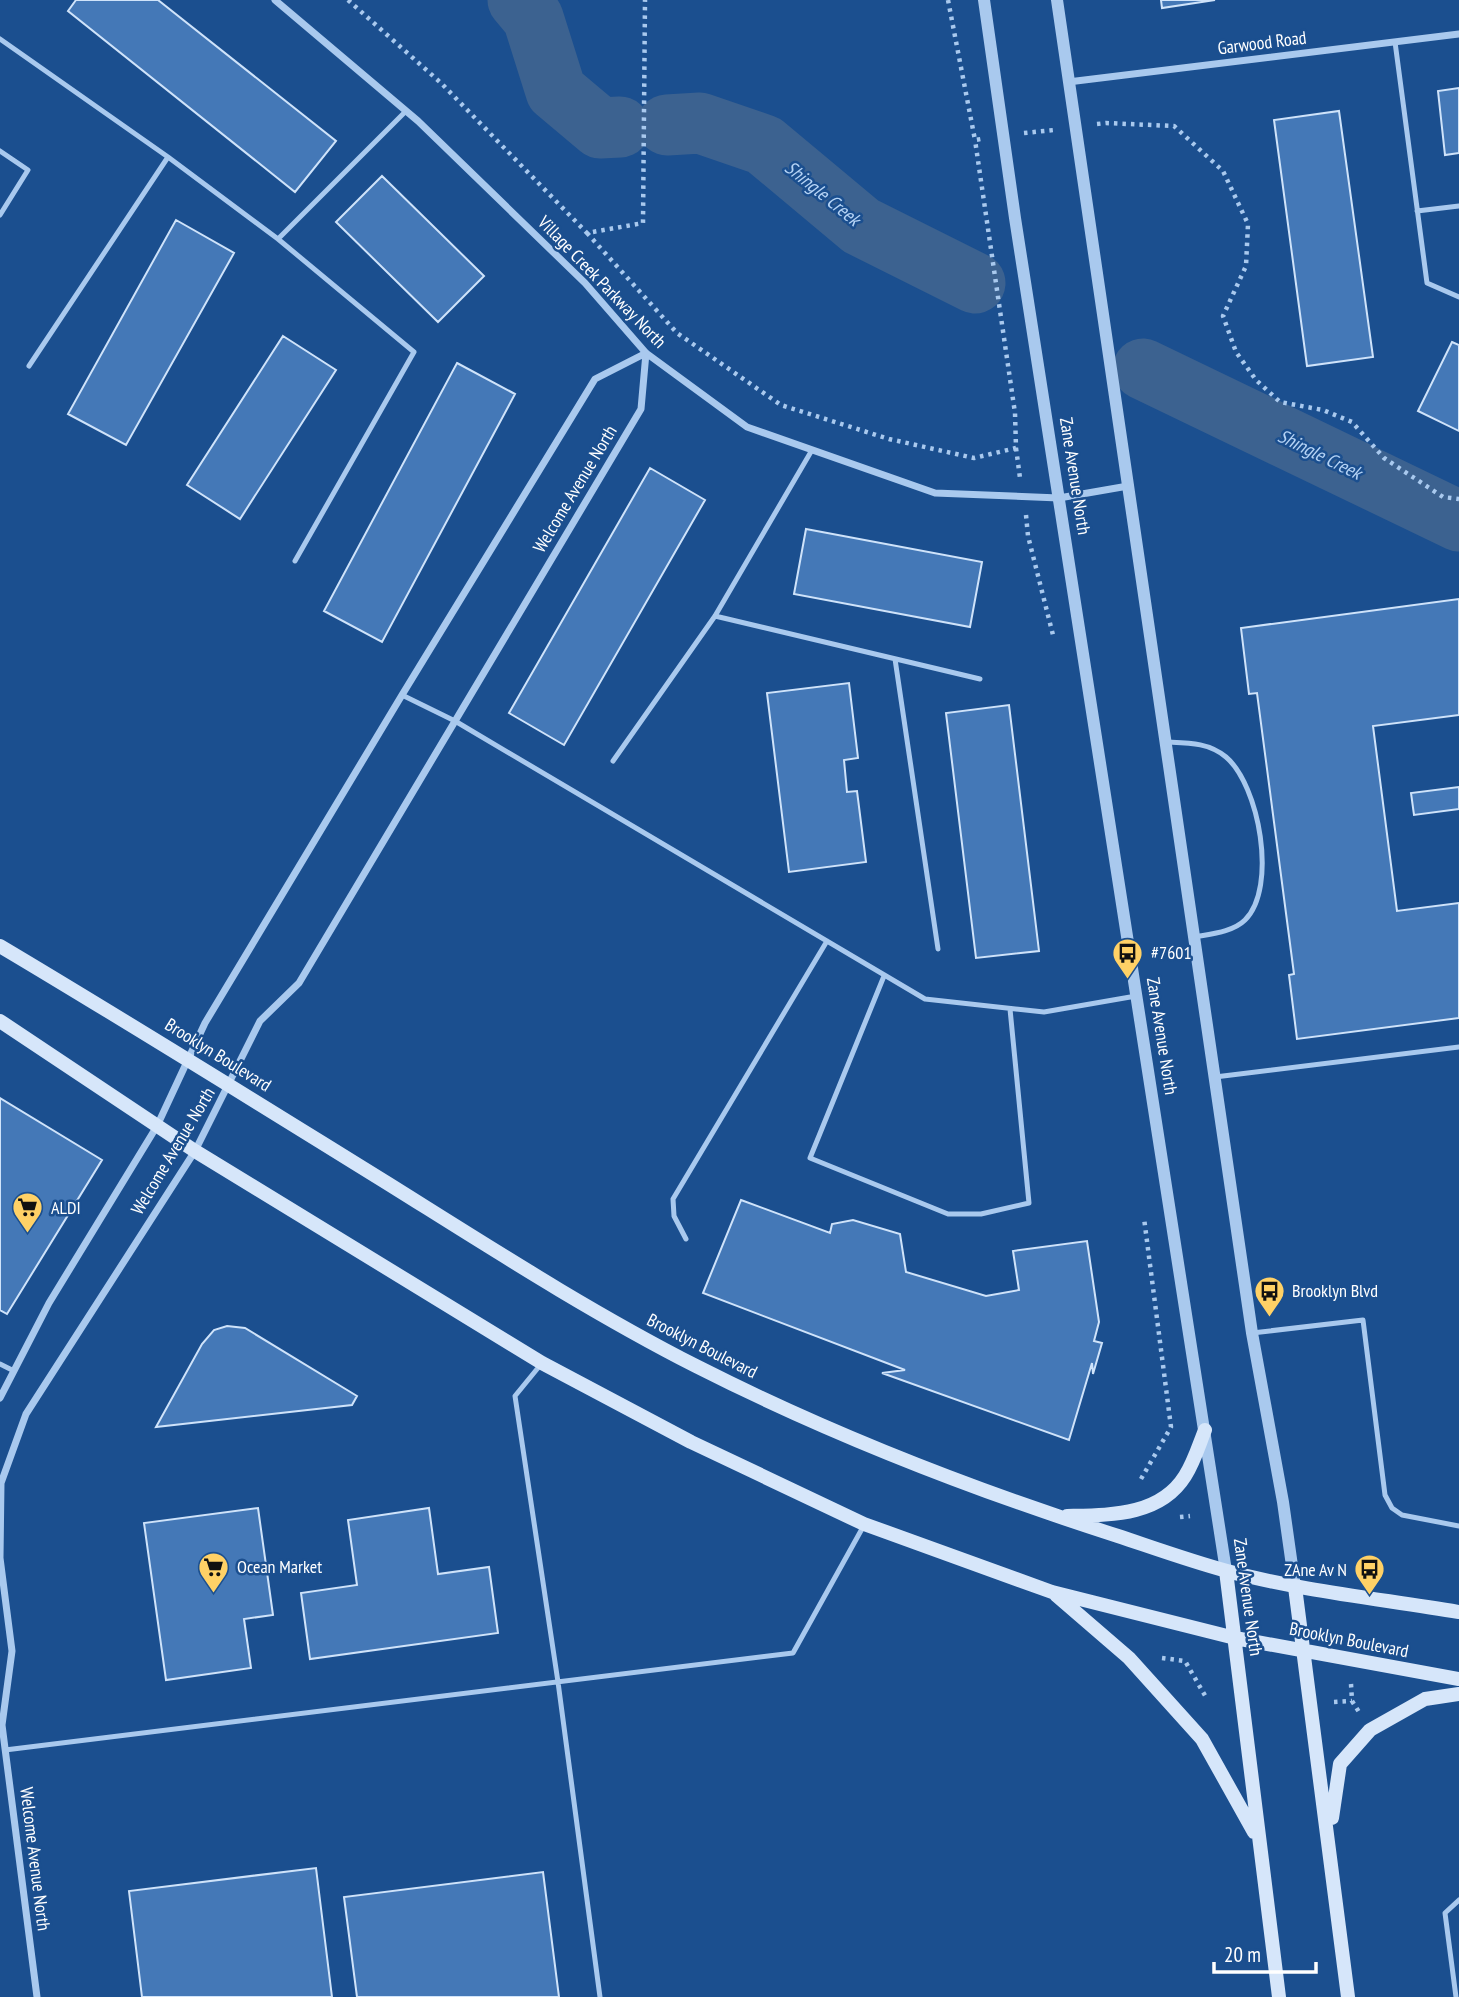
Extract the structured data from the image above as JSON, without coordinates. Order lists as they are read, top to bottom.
{
  "streets": {
    "main road": ["Zane Avenue North", "Brooklyn Boulevard"],
    "street": ["Garwood Road", "Village Creek Parkway North", "Welcome Avenue North"]
  },
  "crossings": [
    ["Village Creek Parkway North", "Zane Avenue North"],
    ["Village Creek Parkway North", "Welcome Avenue North"],
    ["Zane Avenue North", "Brooklyn Boulevard"],
    ["Welcome Avenue North", "Brooklyn Boulevard"]
  ],
  "water": ["Shingle Creek"],
  "places": {
    "bus stop": ["#7601", "Brooklyn Blvd", "ZAne Av N"],
    "supermarket": ["ALDI", "Ocean Market"]
  },
  "scale_bar": "20 m"
}
